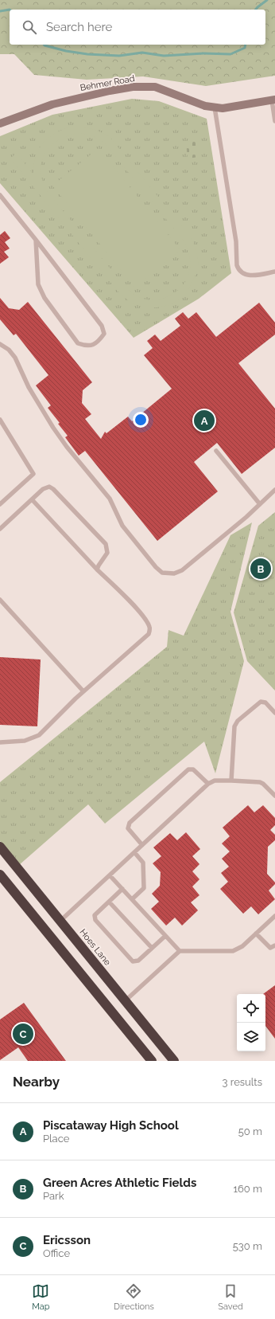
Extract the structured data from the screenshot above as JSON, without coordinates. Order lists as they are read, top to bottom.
{
  "streets": {
    "highway": ["Hoes Lane"],
    "street": ["Behmer Road"]
  },
  "page": {
    "search": "Search here",
    "pins": ["A", "B", "C"],
    "heading": ["Nearby", "3 results"],
    "list": [
      {
        "mark": "A",
        "name": "Piscataway High School",
        "note": "Place",
        "value": "50 m"
      },
      {
        "mark": "B",
        "name": "Green Acres Athletic Fields",
        "note": "Park",
        "value": "160 m"
      },
      {
        "mark": "C",
        "name": "Ericsson",
        "note": "Office",
        "value": "530 m"
      }
    ],
    "nav": ["Map", "Directions", "Saved"]
  }
}
